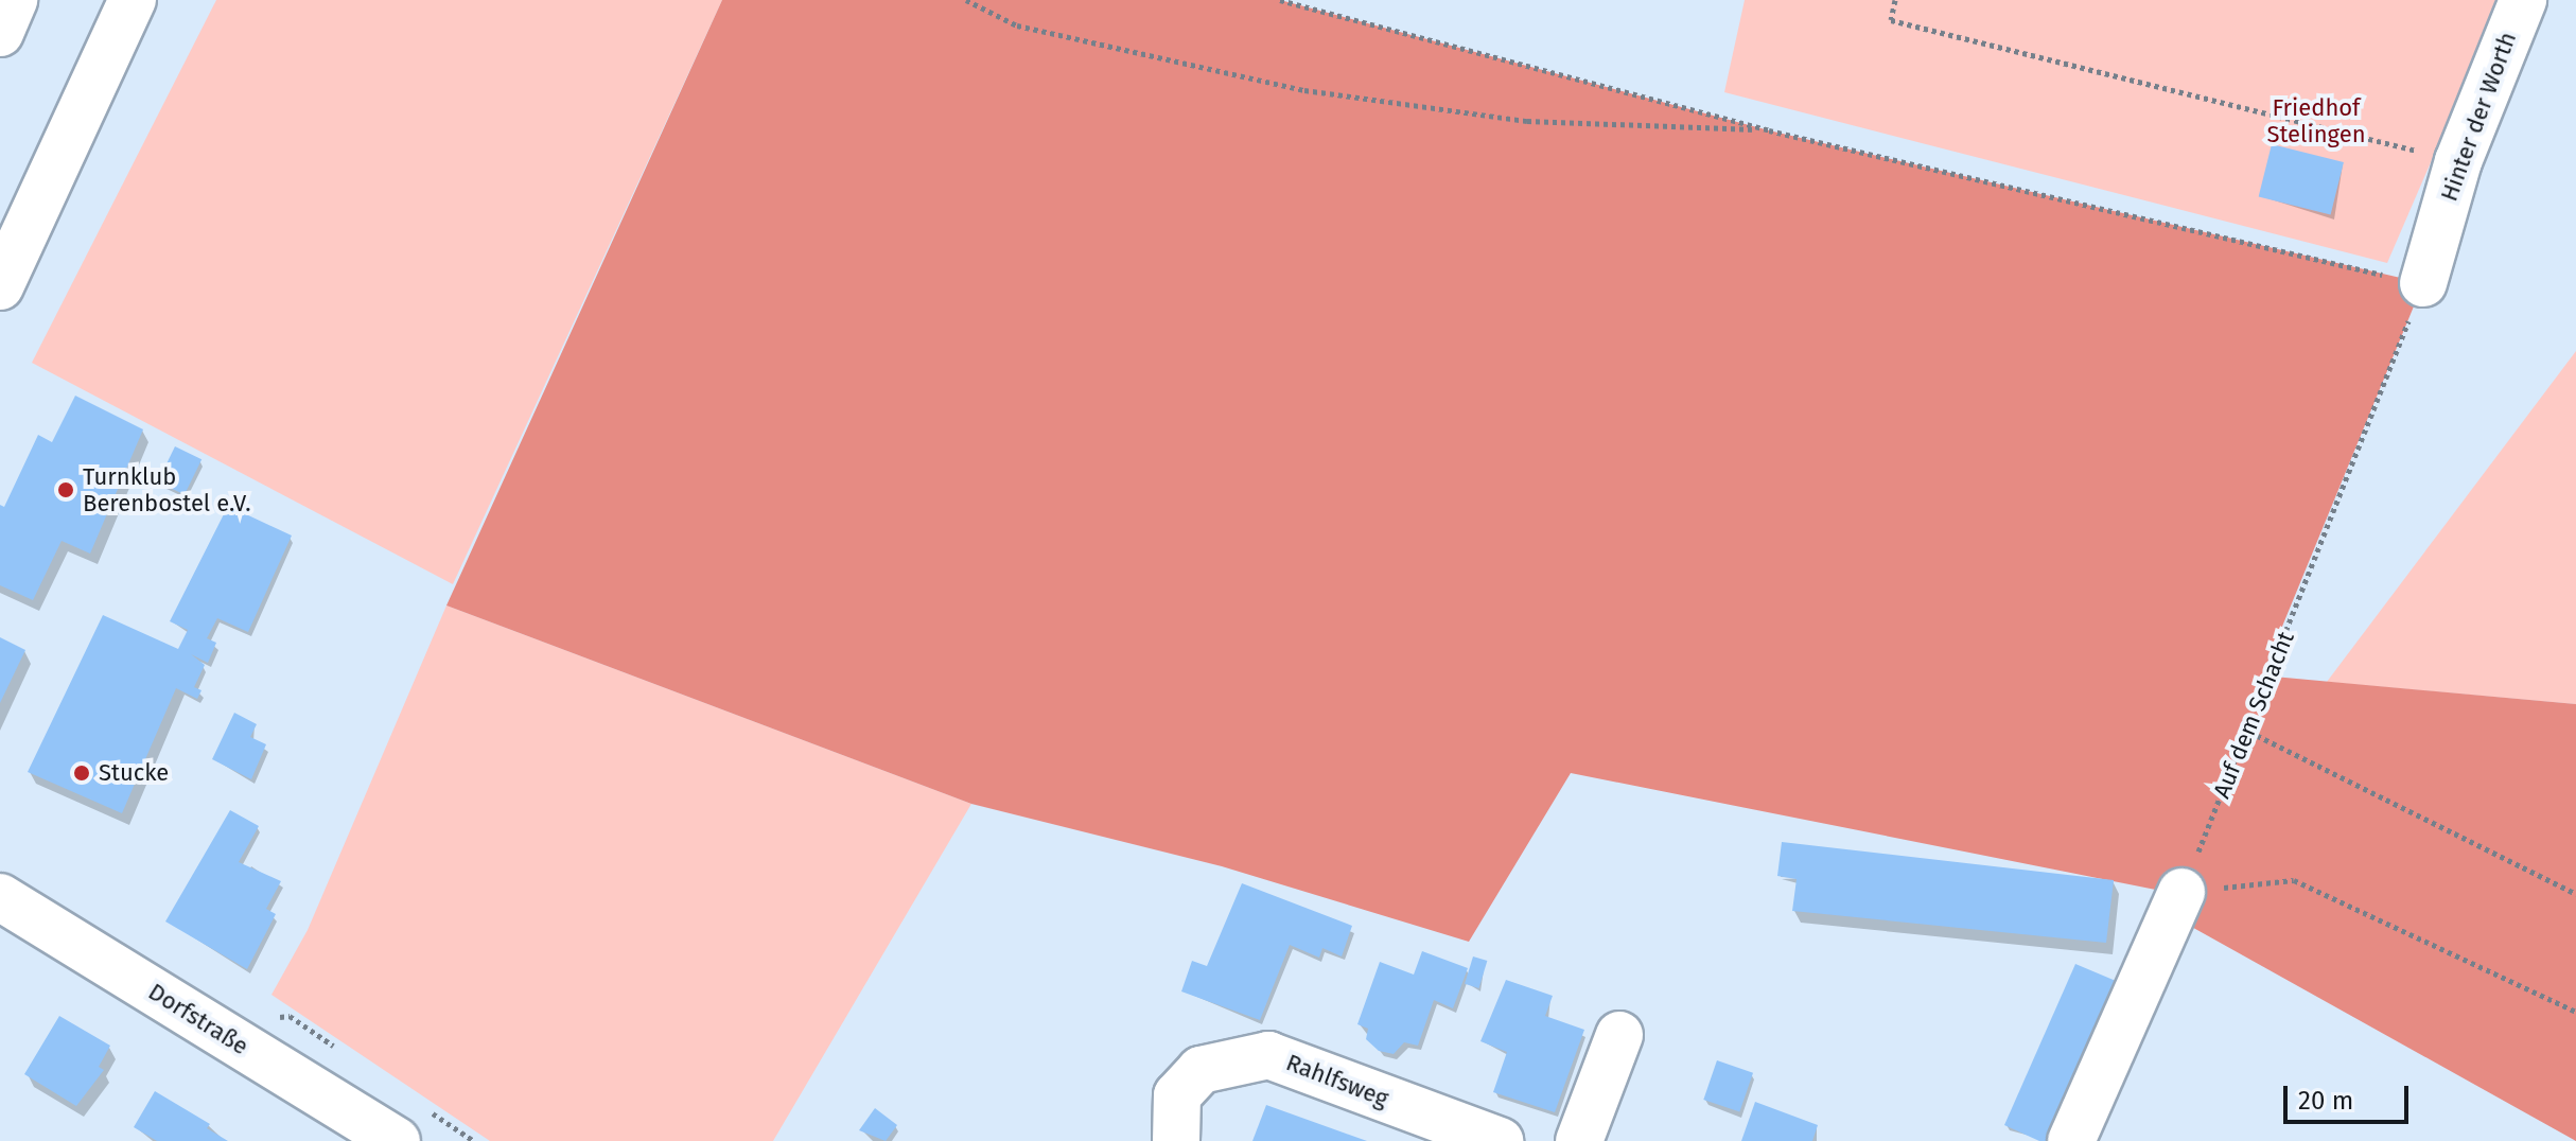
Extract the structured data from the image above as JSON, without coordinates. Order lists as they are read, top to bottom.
{
  "streets": {
    "street": ["Hinter der Worth", "Dorfstraße", "Rahlfsweg"],
    "path": ["Auf dem Schacht"]
  },
  "crossings": [
    ["Hinter der Worth", "Auf dem Schacht"]
  ],
  "parks": ["Friedhof Stelingen"],
  "places": ["Turnklub Berenbostel e.V.", "Stucke"],
  "scale_bar": "20 m"
}
